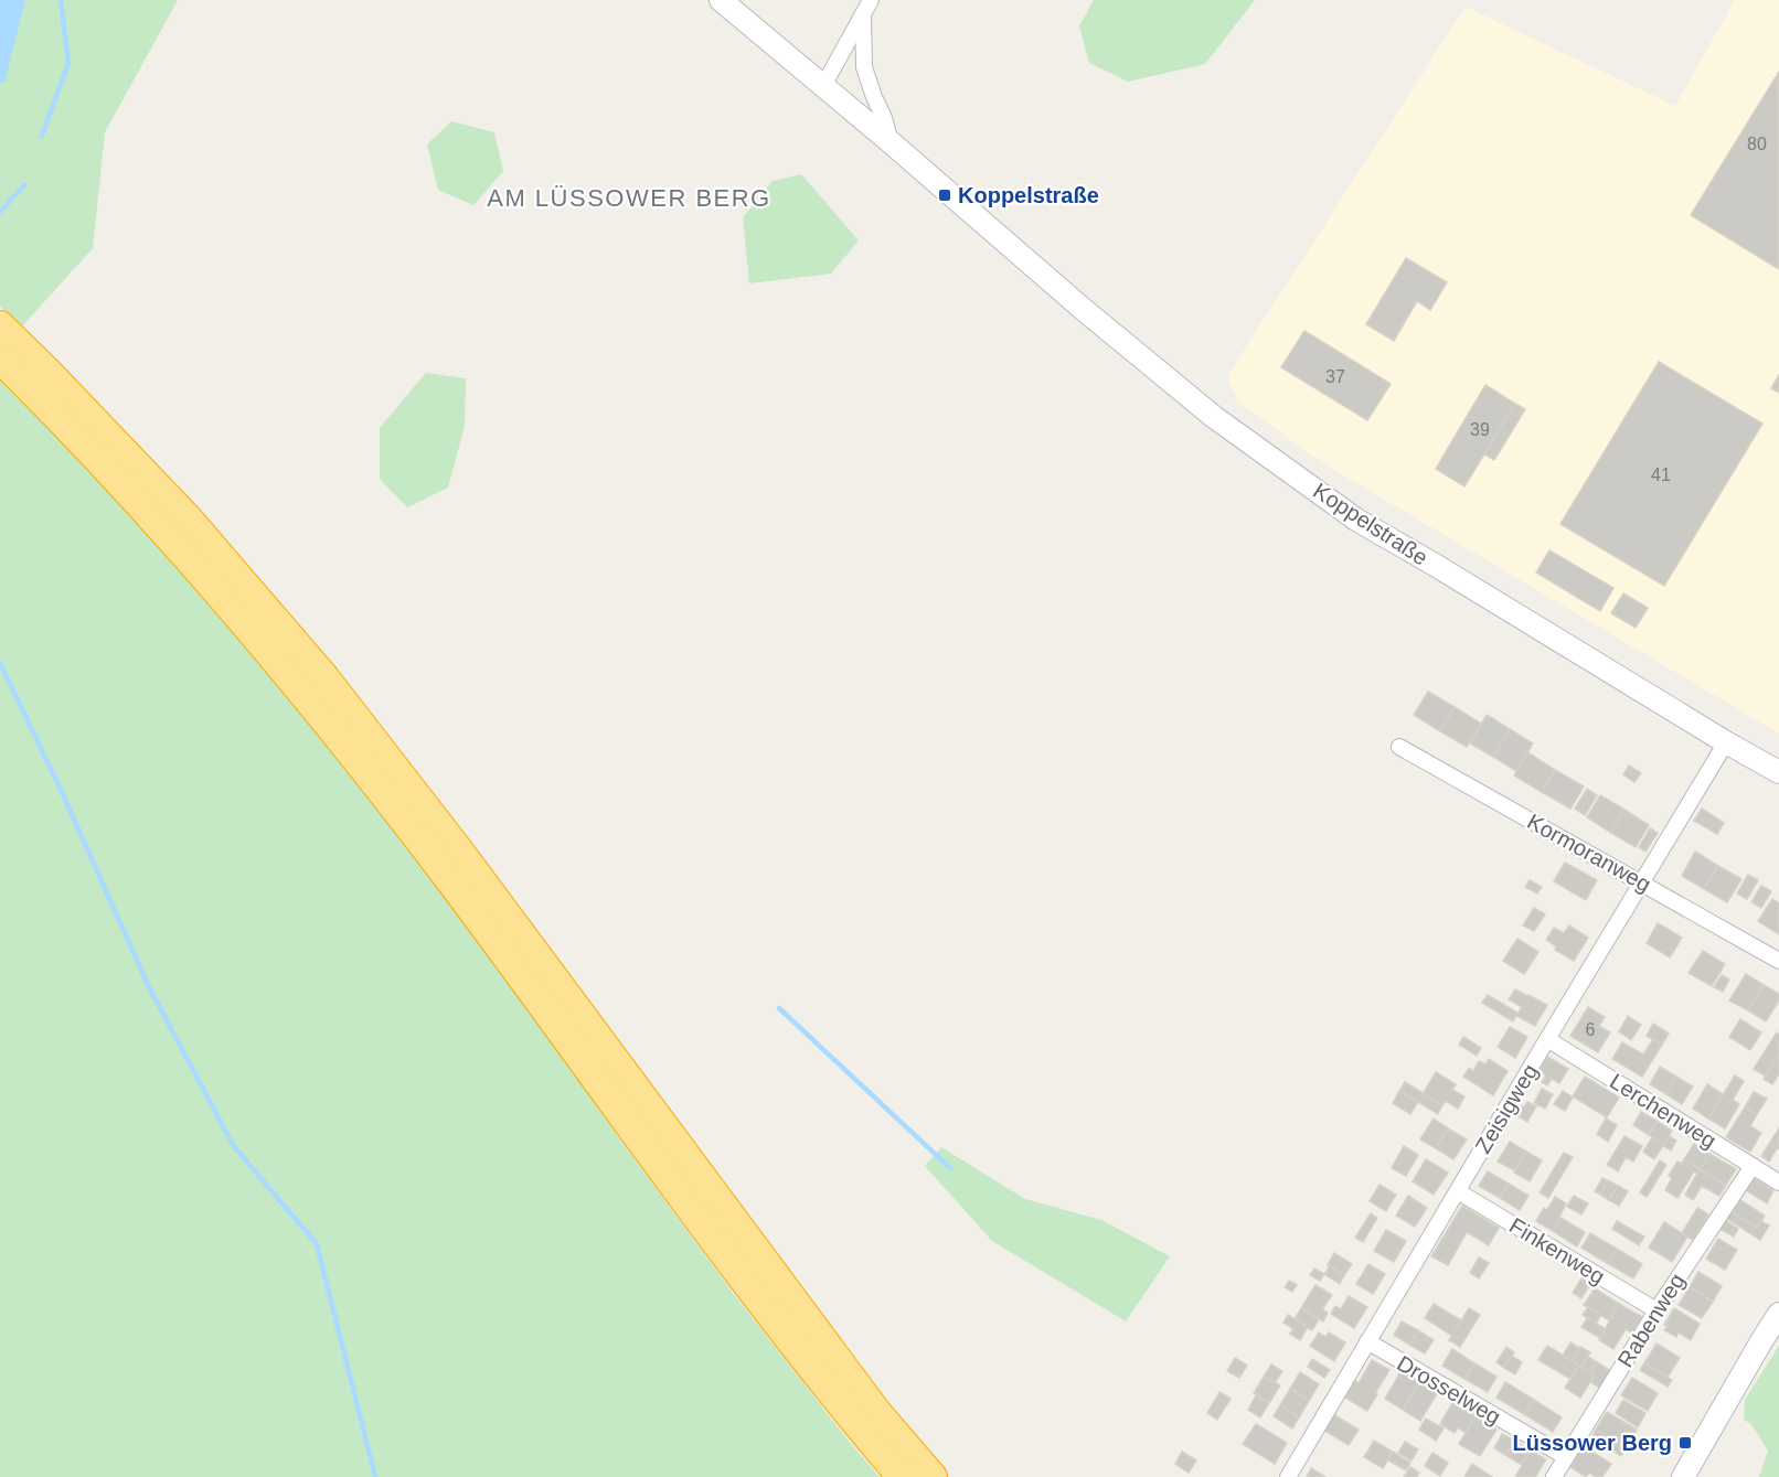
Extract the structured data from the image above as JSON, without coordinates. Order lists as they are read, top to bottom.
{
  "streets": {
    "street": [
      "Koppelstraße",
      "Kormoranweg",
      "Zeisigweg",
      "Lerchenweg",
      "Finkenweg",
      "Rabenweg",
      "Drosselweg"
    ]
  },
  "crossings": [
    ["Koppelstraße", "Zeisigweg"],
    ["Kormoranweg", "Zeisigweg"],
    ["Zeisigweg", "Lerchenweg"],
    ["Zeisigweg", "Finkenweg"],
    ["Zeisigweg", "Drosselweg"],
    ["Lerchenweg", "Rabenweg"],
    ["Finkenweg", "Rabenweg"],
    ["Rabenweg", "Drosselweg"]
  ],
  "districts": ["AM LÜSSOWER BERG"],
  "places": {
    "transit": ["Koppelstraße", "Lüssower Berg"]
  },
  "house_numbers": [
    "80",
    "37",
    "39",
    "41",
    "6"
  ]
}
